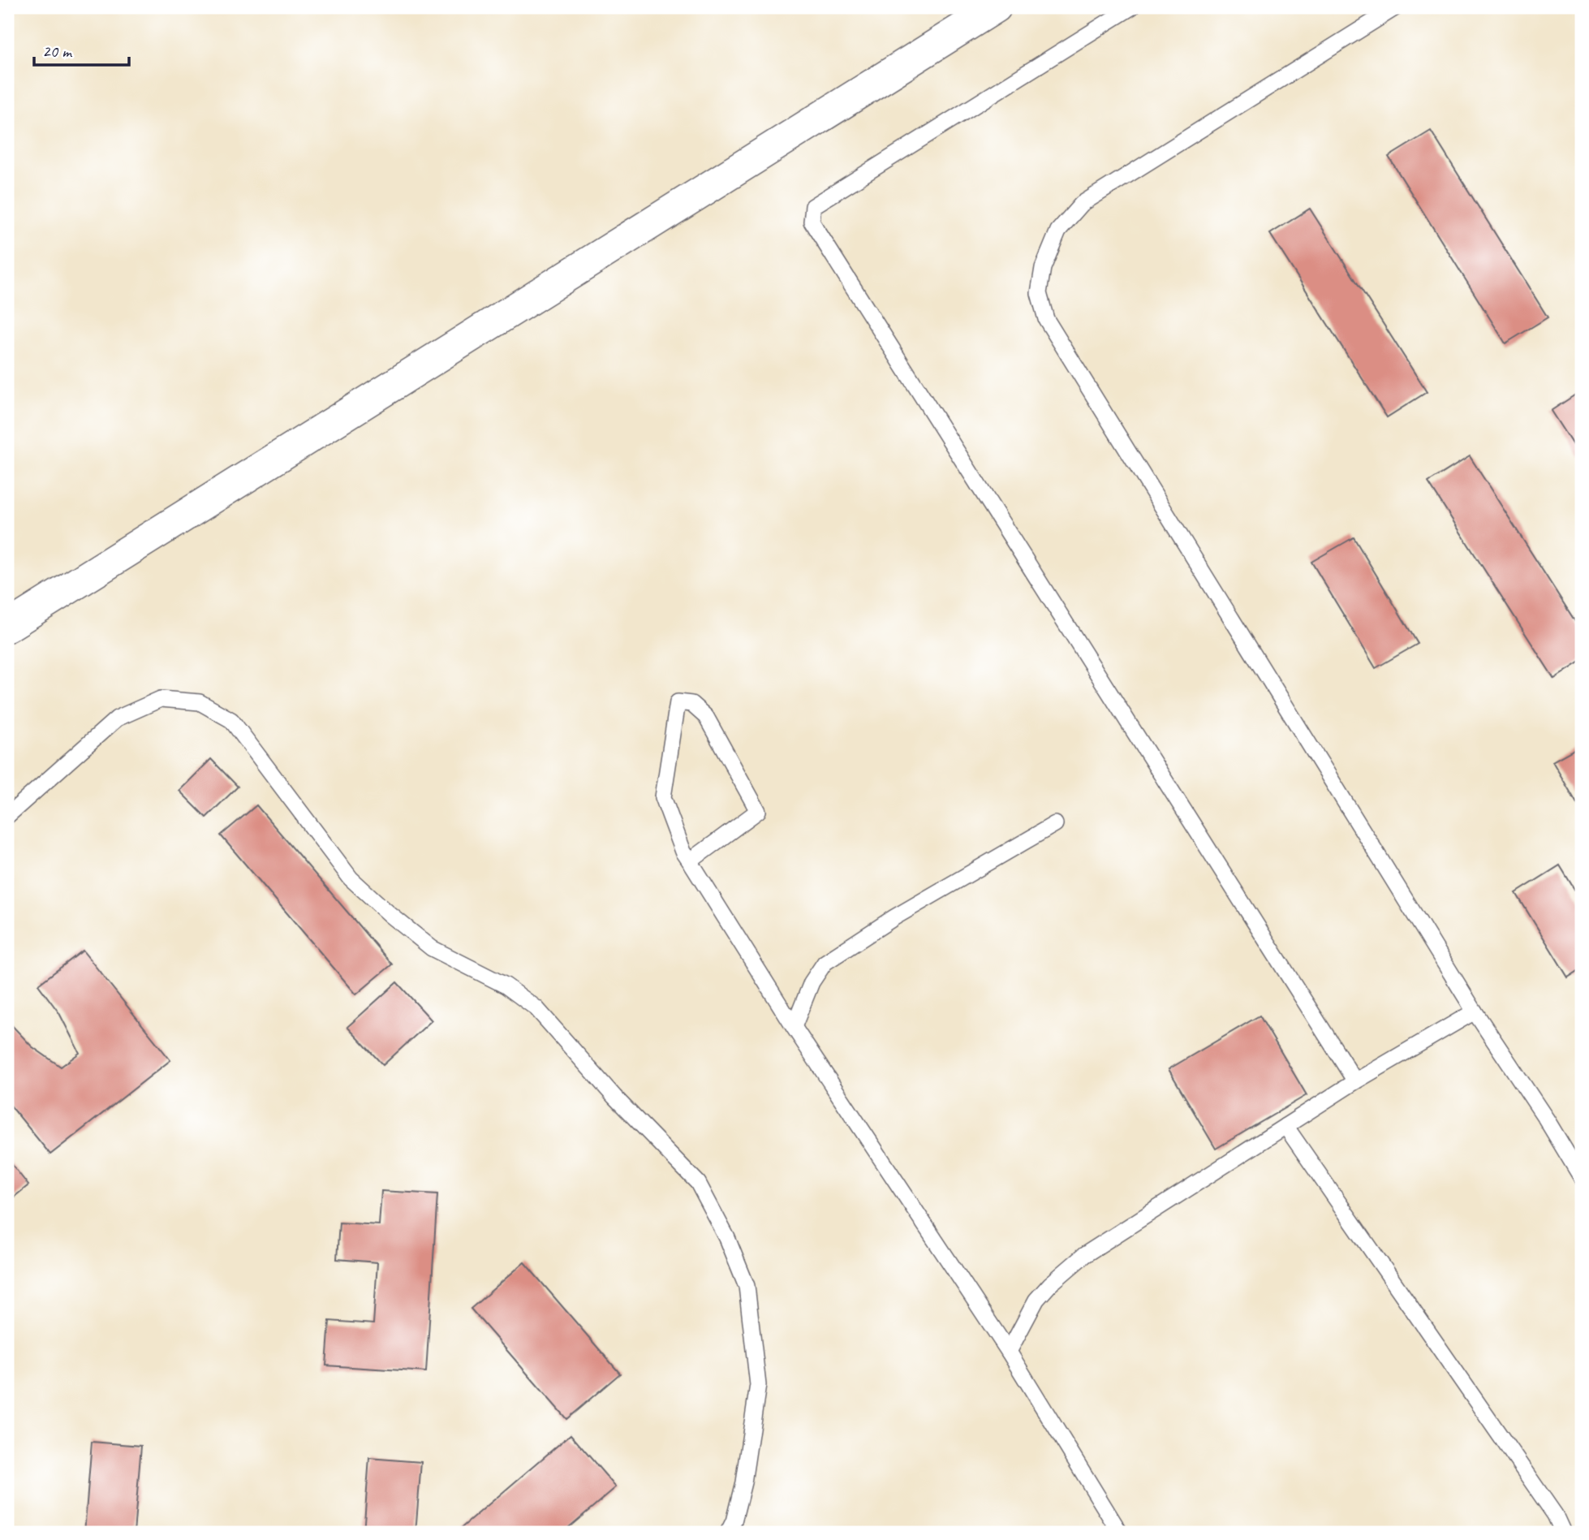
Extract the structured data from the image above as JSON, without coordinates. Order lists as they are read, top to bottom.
{
  "scale_bar": "20 m"
}
